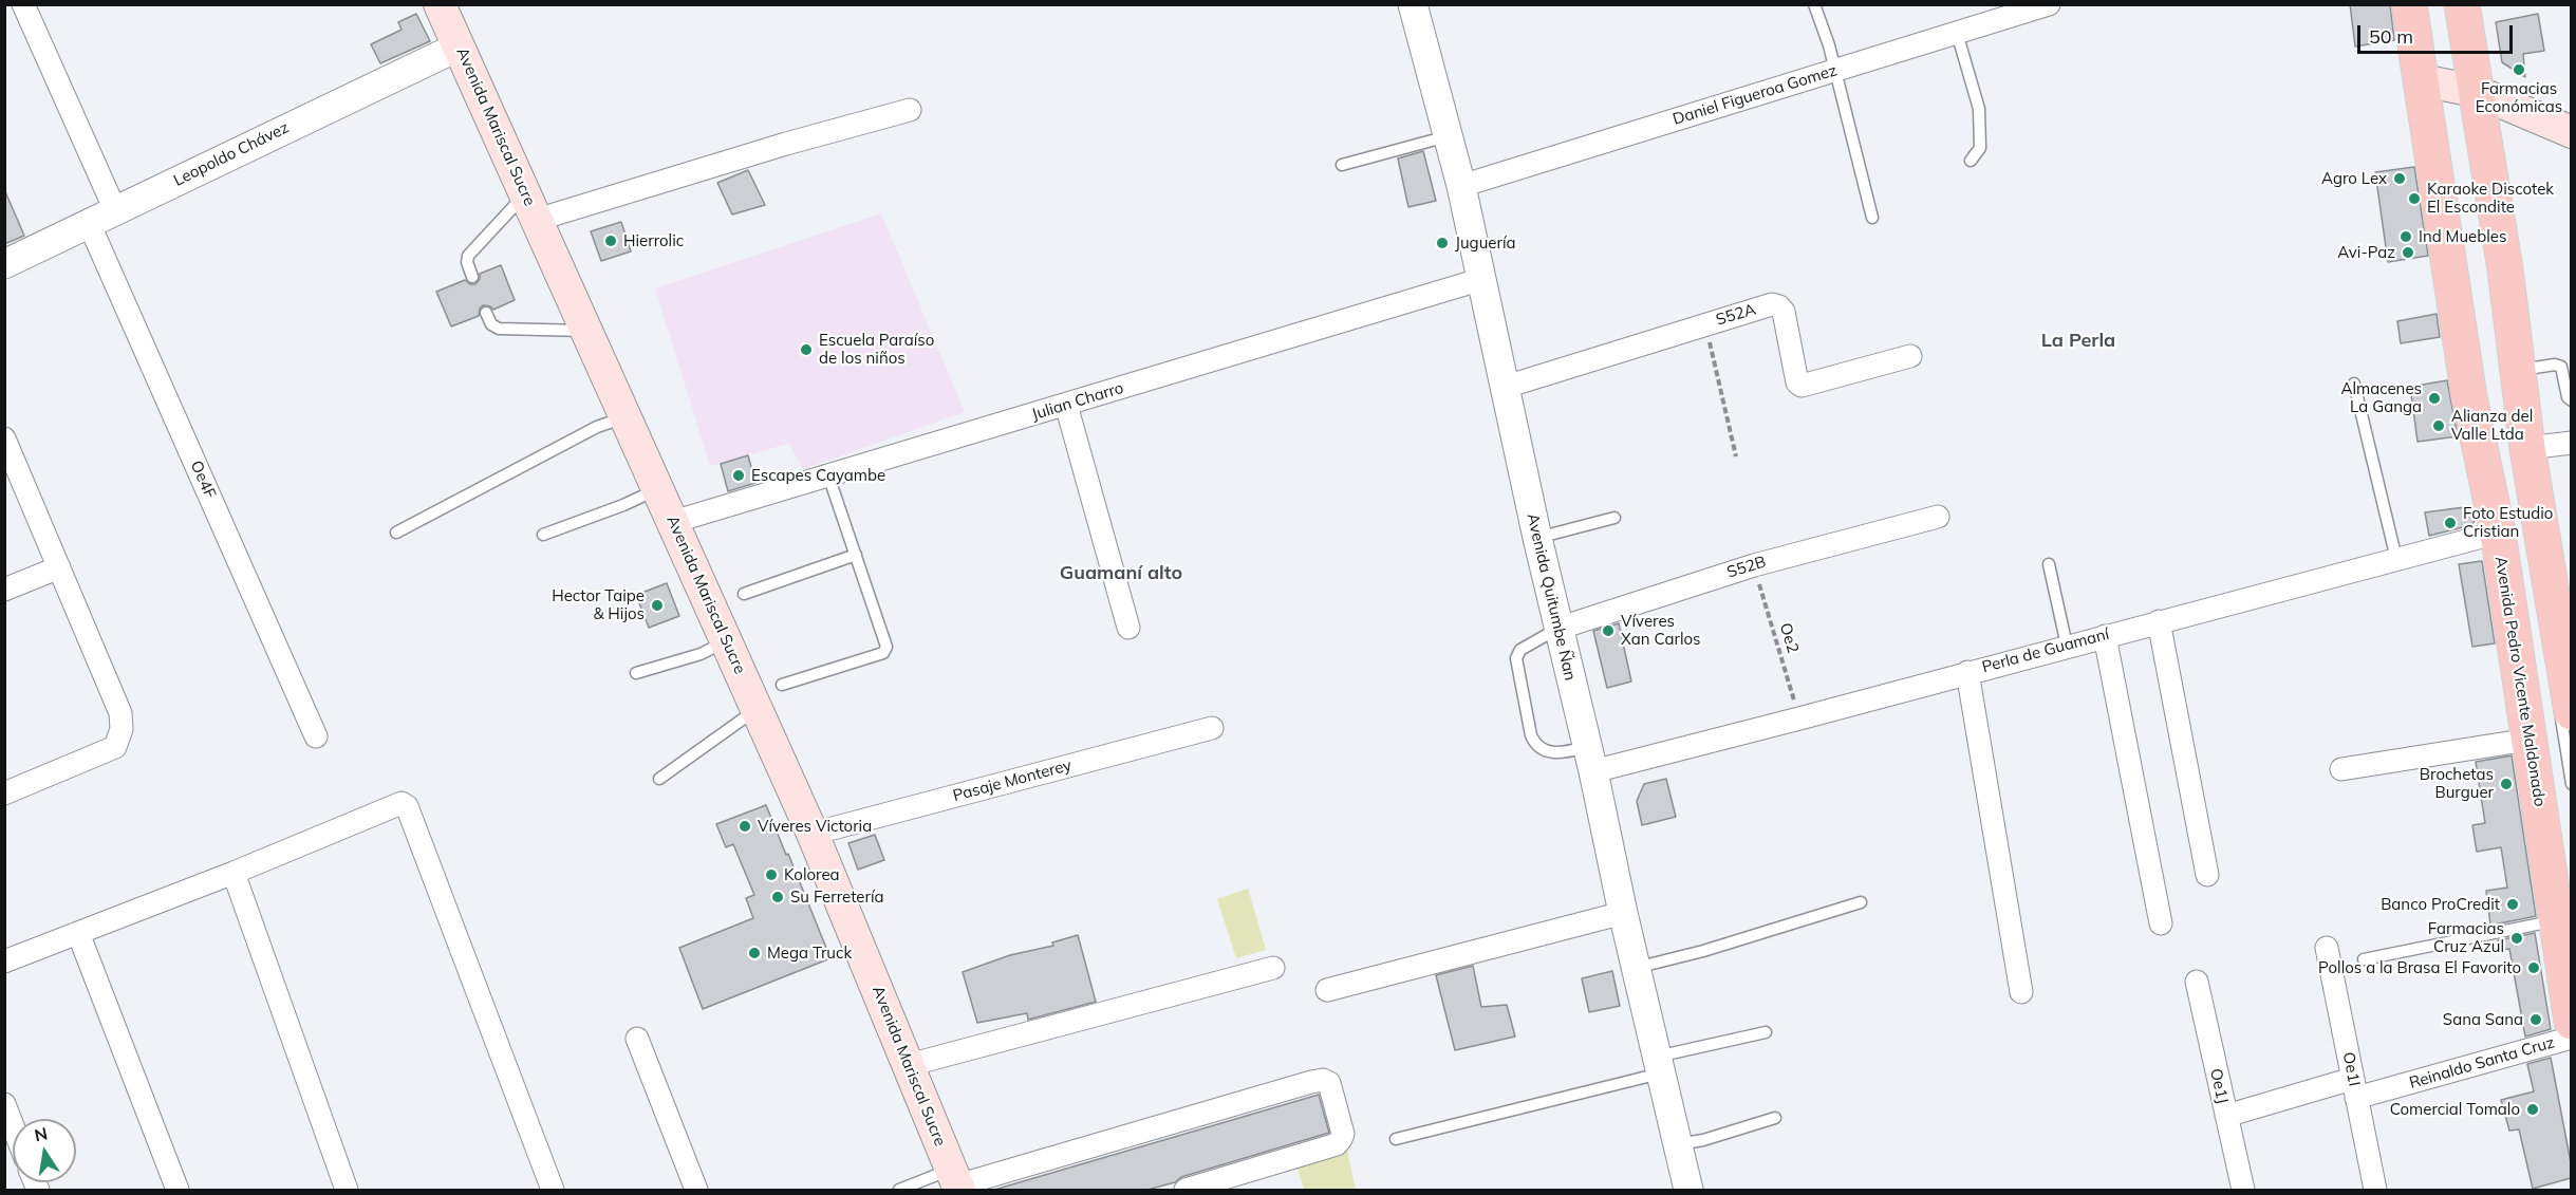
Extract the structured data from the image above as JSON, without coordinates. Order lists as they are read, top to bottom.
{
  "streets": {
    "main road": ["Avenida Mariscal Sucre", "Avenida Pedro Vicente Maldonado"],
    "street": [
      "Daniel Figueroa Gomez",
      "Leopoldo Chávez",
      "S52A",
      "Julian Charro",
      "Oe4F",
      "S52B",
      "Avenida Quitumbe Ñan",
      "Perla de Guamaní",
      "Pasaje Monterey",
      "Reinaldo Santa Cruz",
      "Oe1I",
      "Oe1J"
    ],
    "path": ["Oe2"]
  },
  "crossings": [
    ["Daniel Figueroa Gomez", "Avenida Quitumbe Ñan"],
    ["Avenida Mariscal Sucre", "Leopoldo Chávez"],
    ["Avenida Mariscal Sucre", "Julian Charro"],
    ["Avenida Mariscal Sucre", "Pasaje Monterey"],
    ["Leopoldo Chávez", "Oe4F"],
    ["S52A", "Avenida Quitumbe Ñan"],
    ["Julian Charro", "Avenida Quitumbe Ñan"],
    ["S52B", "Avenida Quitumbe Ñan"],
    ["S52B", "Oe2"],
    ["Avenida Quitumbe Ñan", "Perla de Guamaní"],
    ["Oe2", "Perla de Guamaní"],
    ["Perla de Guamaní", "Avenida Pedro Vicente Maldonado"],
    ["Reinaldo Santa Cruz", "Oe1I"],
    ["Reinaldo Santa Cruz", "Oe1J"]
  ],
  "districts": ["La Perla", "Guamaní alto"],
  "places": [
    "Farmacias Económicas",
    "Agro Lex",
    "Karaoke Discotek El Escondite",
    "Ind Muebles",
    "Hierrolic",
    "Juguería",
    "Avi-Paz",
    "Escuela Paraíso de los niños",
    "Almacenes La Ganga",
    "Alianza del Valle Ltda",
    "Escapes Cayambe",
    "Foto Estudio Cristian",
    "Hector Taipe & Hijos",
    "Víveres Xan Carlos",
    "Brochetas Burguer",
    "Víveres Victoria",
    "Kolorea",
    "Su Ferretería",
    "Banco ProCredit",
    "Farmacias Cruz Azul",
    "Mega Truck",
    "Pollos a la Brasa El Favorito",
    "Sana Sana",
    "Comercial Tomalo"
  ],
  "scale_bar": "50 m",
  "north": "top"
}
